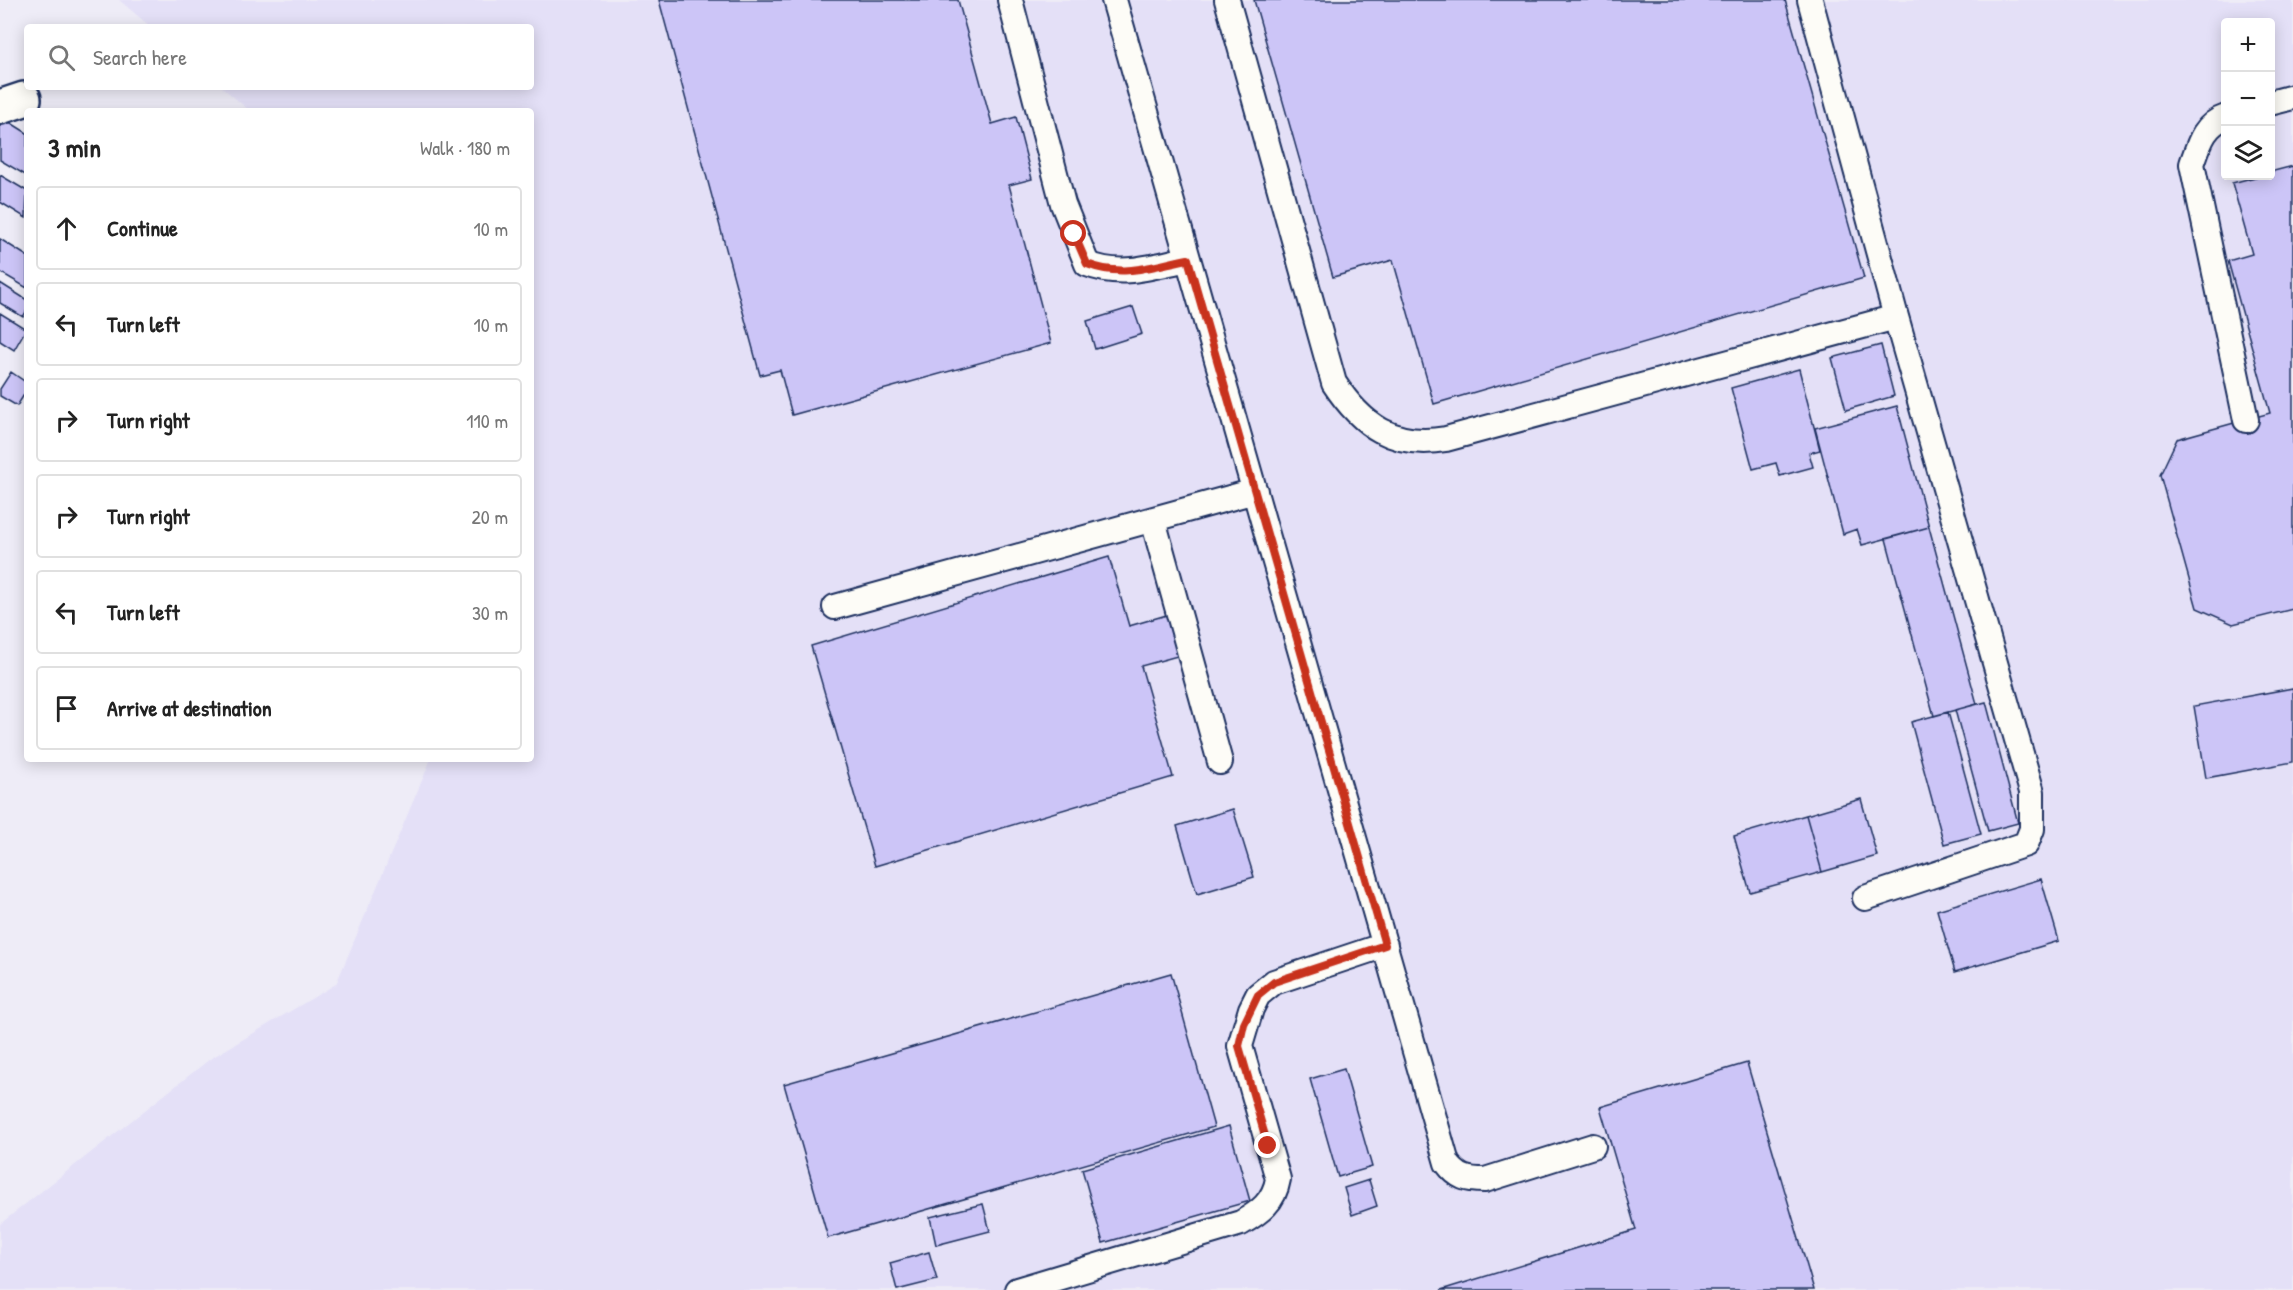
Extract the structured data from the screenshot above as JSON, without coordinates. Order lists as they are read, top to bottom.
{
  "page": {
    "map_buttons": ["+", "−"],
    "search": "Search here",
    "heading": ["3 min", "Walk · 180 m"],
    "list": [
      ["Continue", "10 m"],
      ["Turn left", "10 m"],
      ["Turn right", "110 m"],
      ["Turn right", "20 m"],
      ["Turn left", "30 m"],
      "Arrive at destination"
    ]
  }
}
